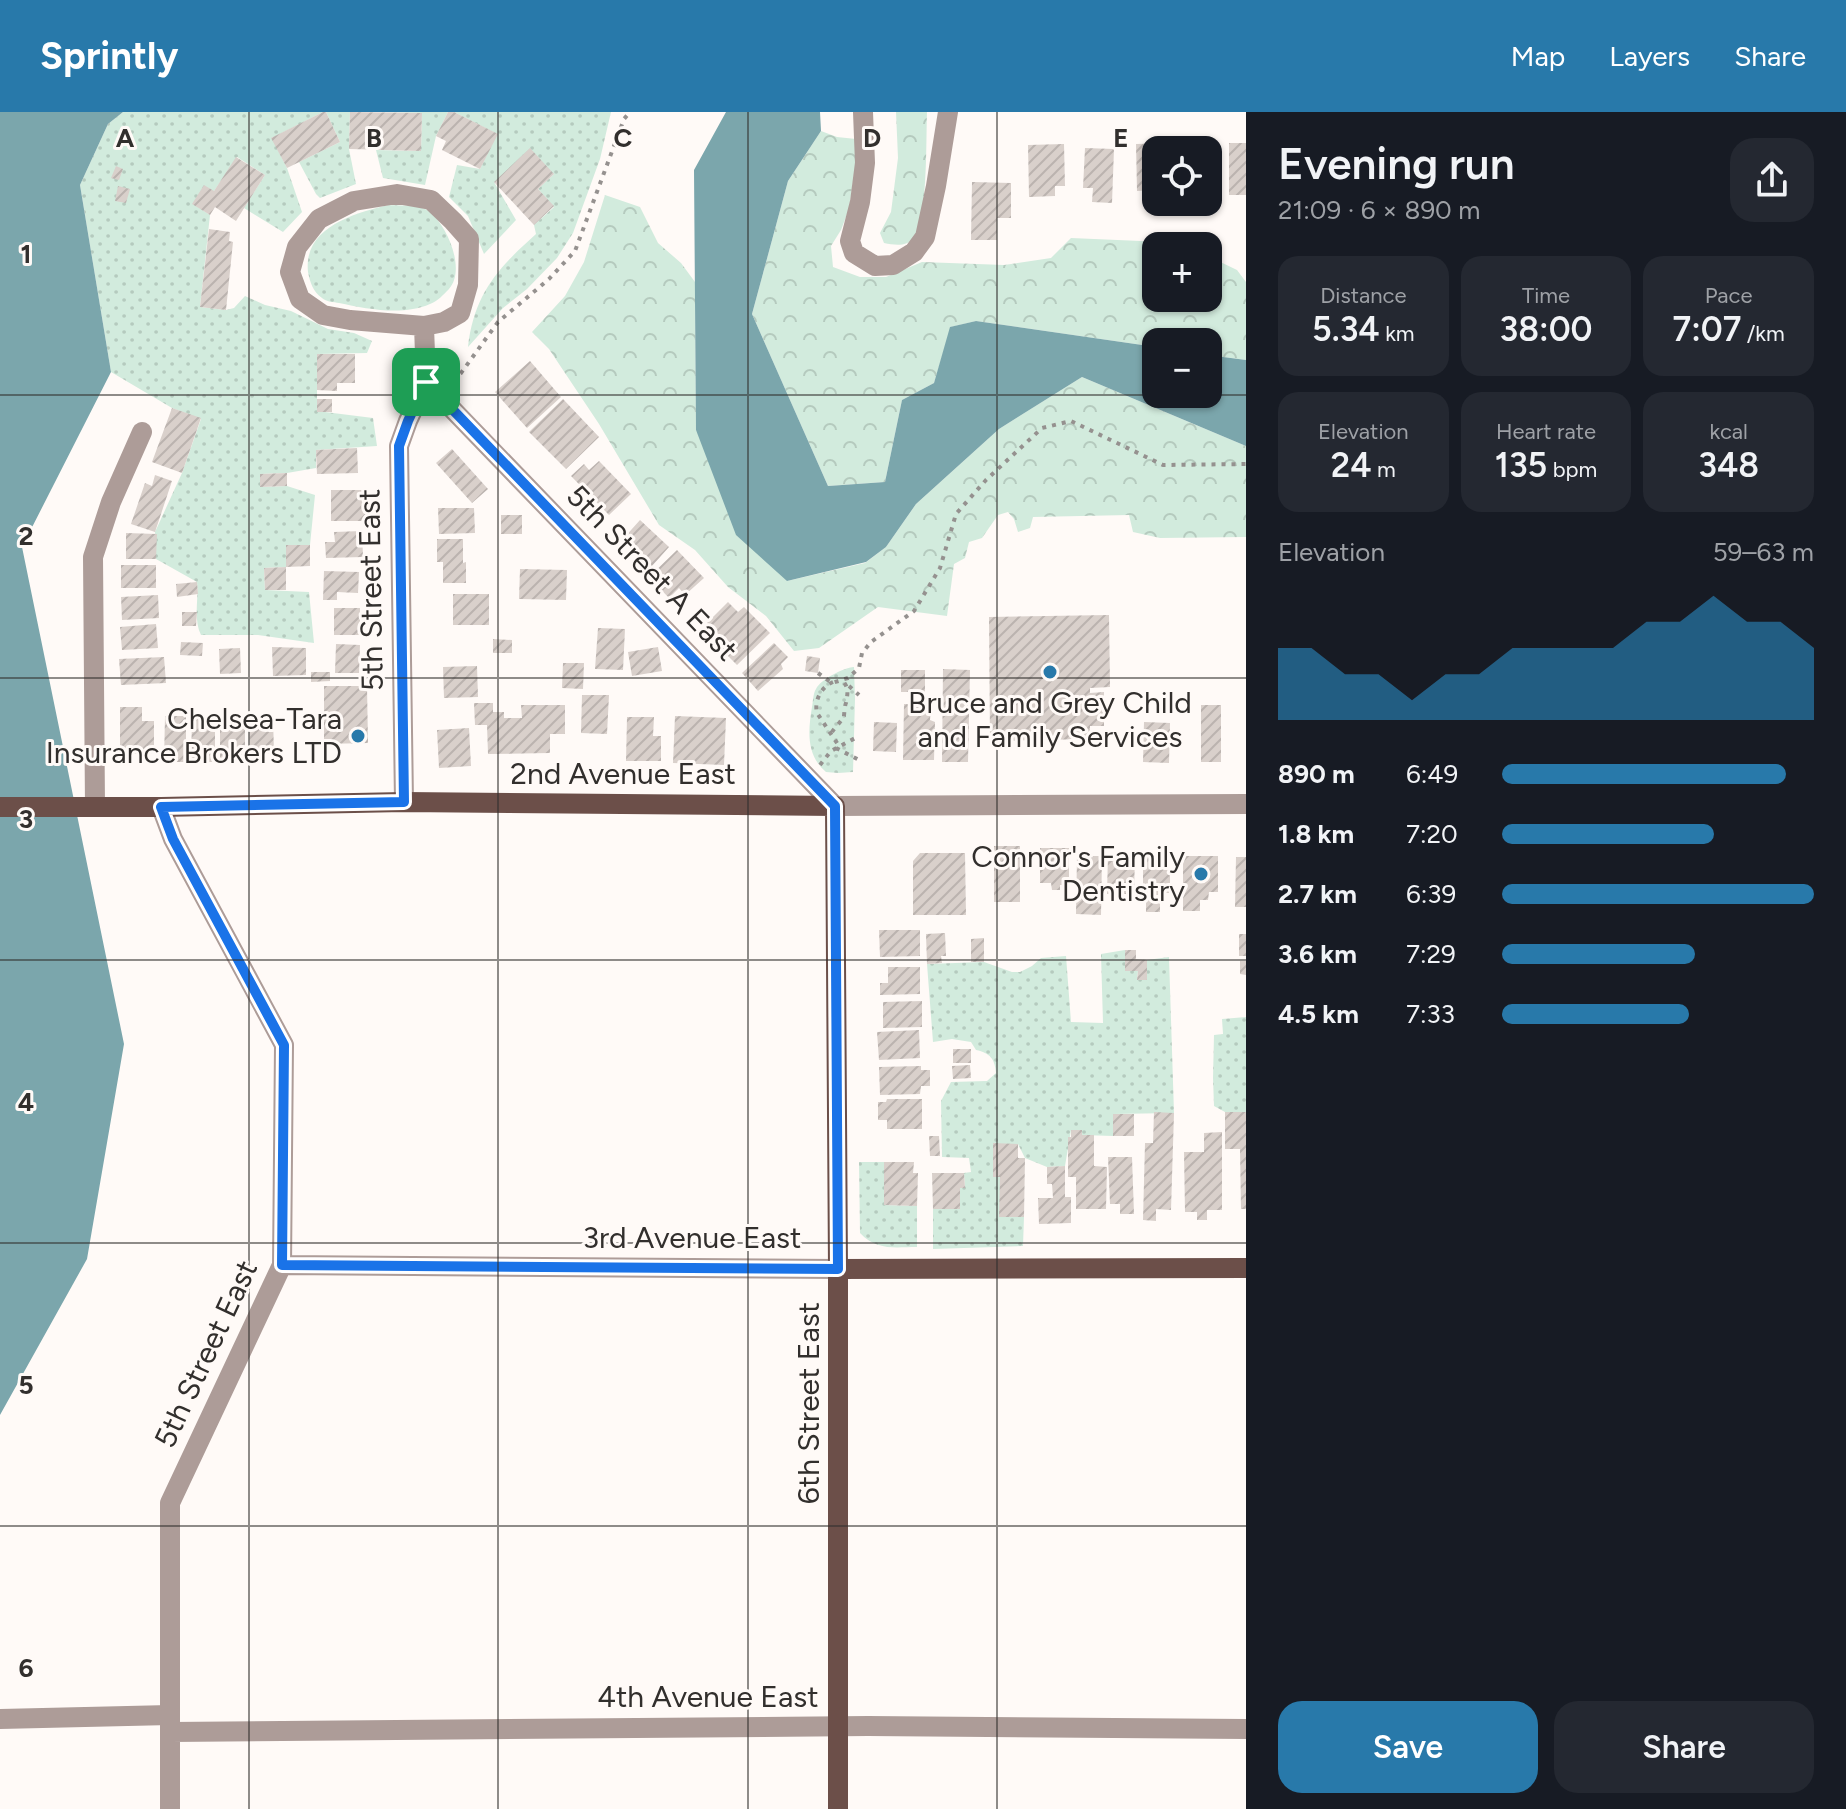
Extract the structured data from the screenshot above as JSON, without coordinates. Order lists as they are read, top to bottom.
{
  "streets": {
    "main road": ["2nd Avenue East", "3rd Avenue East", "6th Street East"],
    "street": ["5th Street A East", "5th Street East", "4th Avenue East"]
  },
  "crossings": [
    ["5th Street A East", "5th Street East"],
    ["5th Street A East", "2nd Avenue East"],
    ["5th Street A East", "6th Street East"],
    ["5th Street East", "2nd Avenue East"],
    ["5th Street East", "3rd Avenue East"],
    ["5th Street East", "4th Avenue East"],
    ["2nd Avenue East", "6th Street East"],
    ["3rd Avenue East", "6th Street East"],
    ["6th Street East", "4th Avenue East"]
  ],
  "places": ["Bruce and Grey Child and Family Services", "Chelsea-Tara Insurance Brokers LTD", "Connor's Family Dentistry"],
  "page": {
    "header": "Sprintly",
    "nav": ["Map", "Layers", "Share"],
    "heading": ["Evening run", "21:09 · 6 × 890 m"],
    "map_buttons": ["+", "−"],
    "stats": [
      ["Distance", "5.34 km"],
      ["Time", "38:00"],
      ["Pace", "7:07 /km"],
      ["Elevation", "24 m"],
      ["Heart rate", "135 bpm"],
      ["kcal", "348"]
    ],
    "chart": ["Elevation", "59–63 m"],
    "list": [
      {
        "name": "890 m",
        "note": "6:49"
      },
      {
        "name": "1.8 km",
        "note": "7:20"
      },
      {
        "name": "2.7 km",
        "note": "6:39"
      },
      {
        "name": "3.6 km",
        "note": "7:29"
      },
      {
        "name": "4.5 km",
        "note": "7:33"
      }
    ],
    "buttons": ["Save", "Share"]
  },
  "grid": {
    "columns": [
      "A",
      "B",
      "C",
      "D",
      "E"
    ],
    "rows": [
      "1",
      "2",
      "3",
      "4",
      "5",
      "6"
    ]
  }
}
